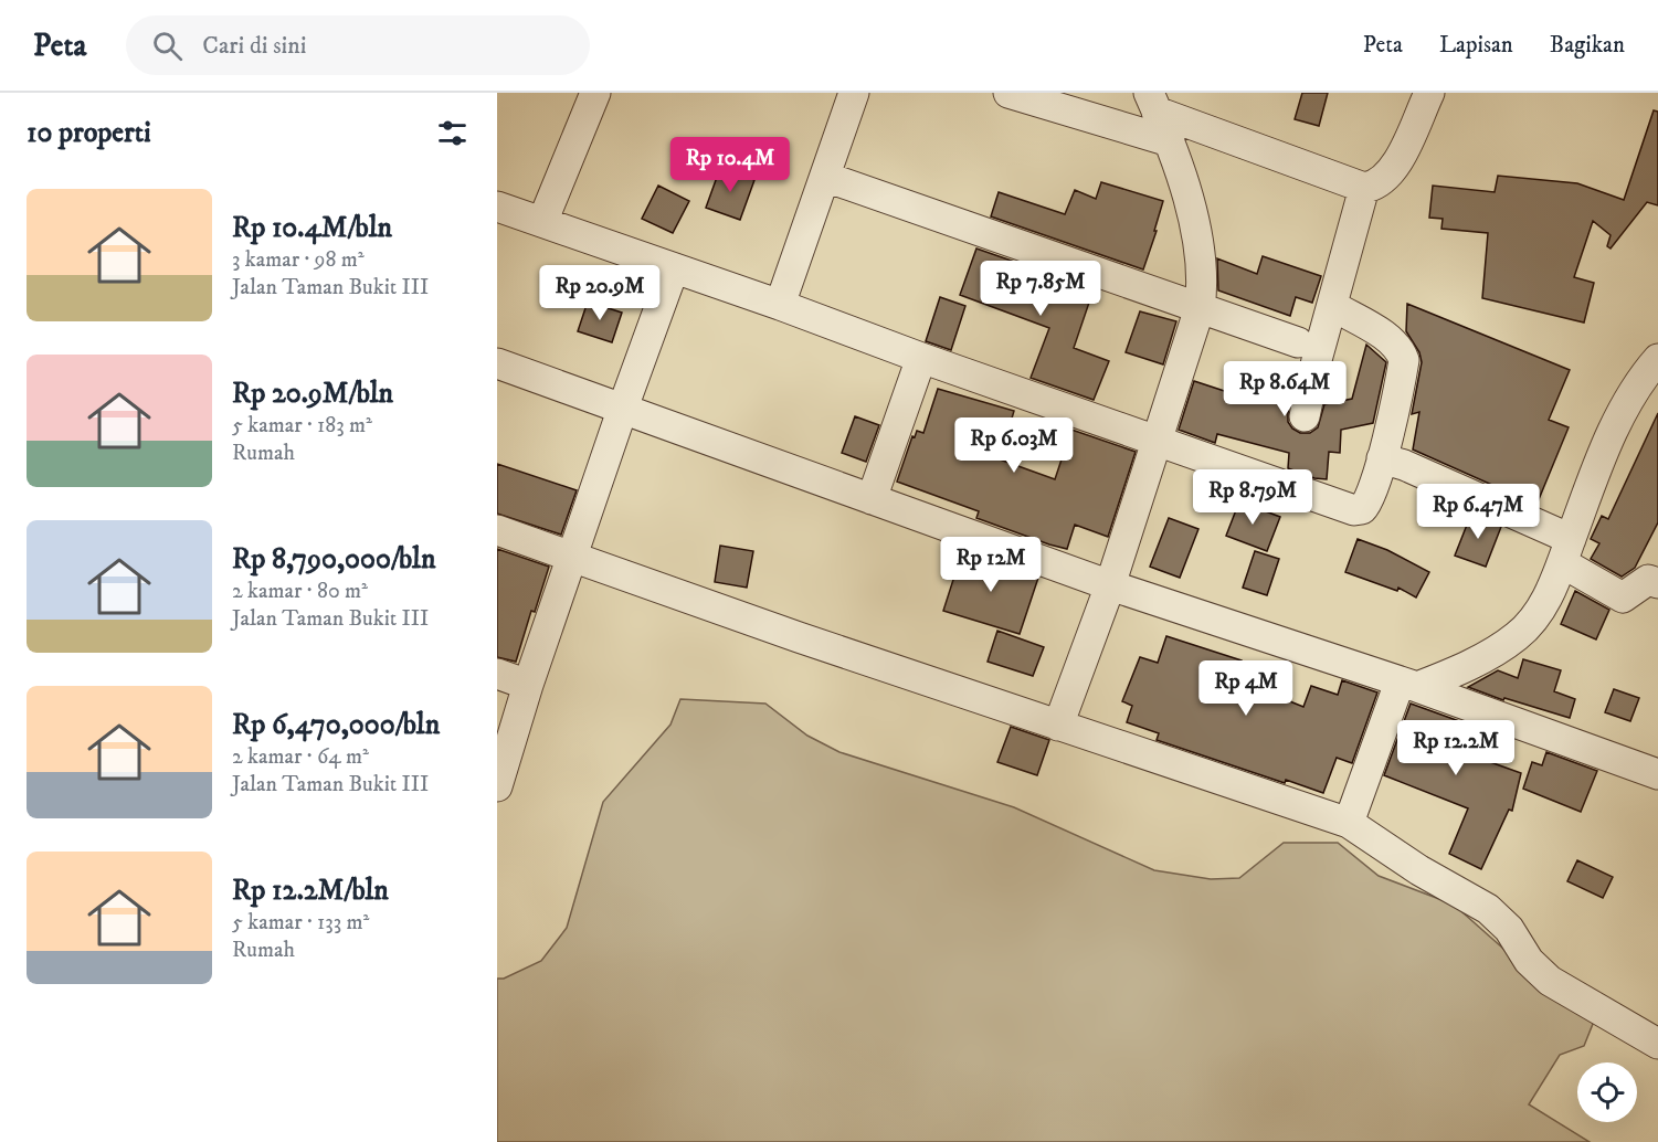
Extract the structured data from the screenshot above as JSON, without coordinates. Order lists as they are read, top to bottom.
{
  "page": {
    "header": "Peta",
    "search": "Cari di sini",
    "nav": ["Peta", "Lapisan", "Bagikan"],
    "heading": "10 properti",
    "price": [
      "Rp 10.4M",
      "Rp 7.85M",
      "Rp 20.9M",
      "Rp 8.64M",
      "Rp 6.03M",
      "Rp 8.79M",
      "Rp 6.47M",
      "Rp 12M",
      "Rp 4M",
      "Rp 12.2M"
    ],
    "list": [
      {
        "name": "Rp 10.4M/bln",
        "note": "3 kamar · 98 m² · Jalan Taman Bukit III"
      },
      {
        "name": "Rp 20.9M/bln",
        "note": "5 kamar · 183 m² · Rumah"
      },
      {
        "name": "Rp 8,790,000/bln",
        "note": "2 kamar · 80 m² · Jalan Taman Bukit III"
      },
      {
        "name": "Rp 6,470,000/bln",
        "note": "2 kamar · 64 m² · Jalan Taman Bukit III"
      },
      {
        "name": "Rp 12.2M/bln",
        "note": "5 kamar · 133 m² · Rumah"
      }
    ]
  }
}
